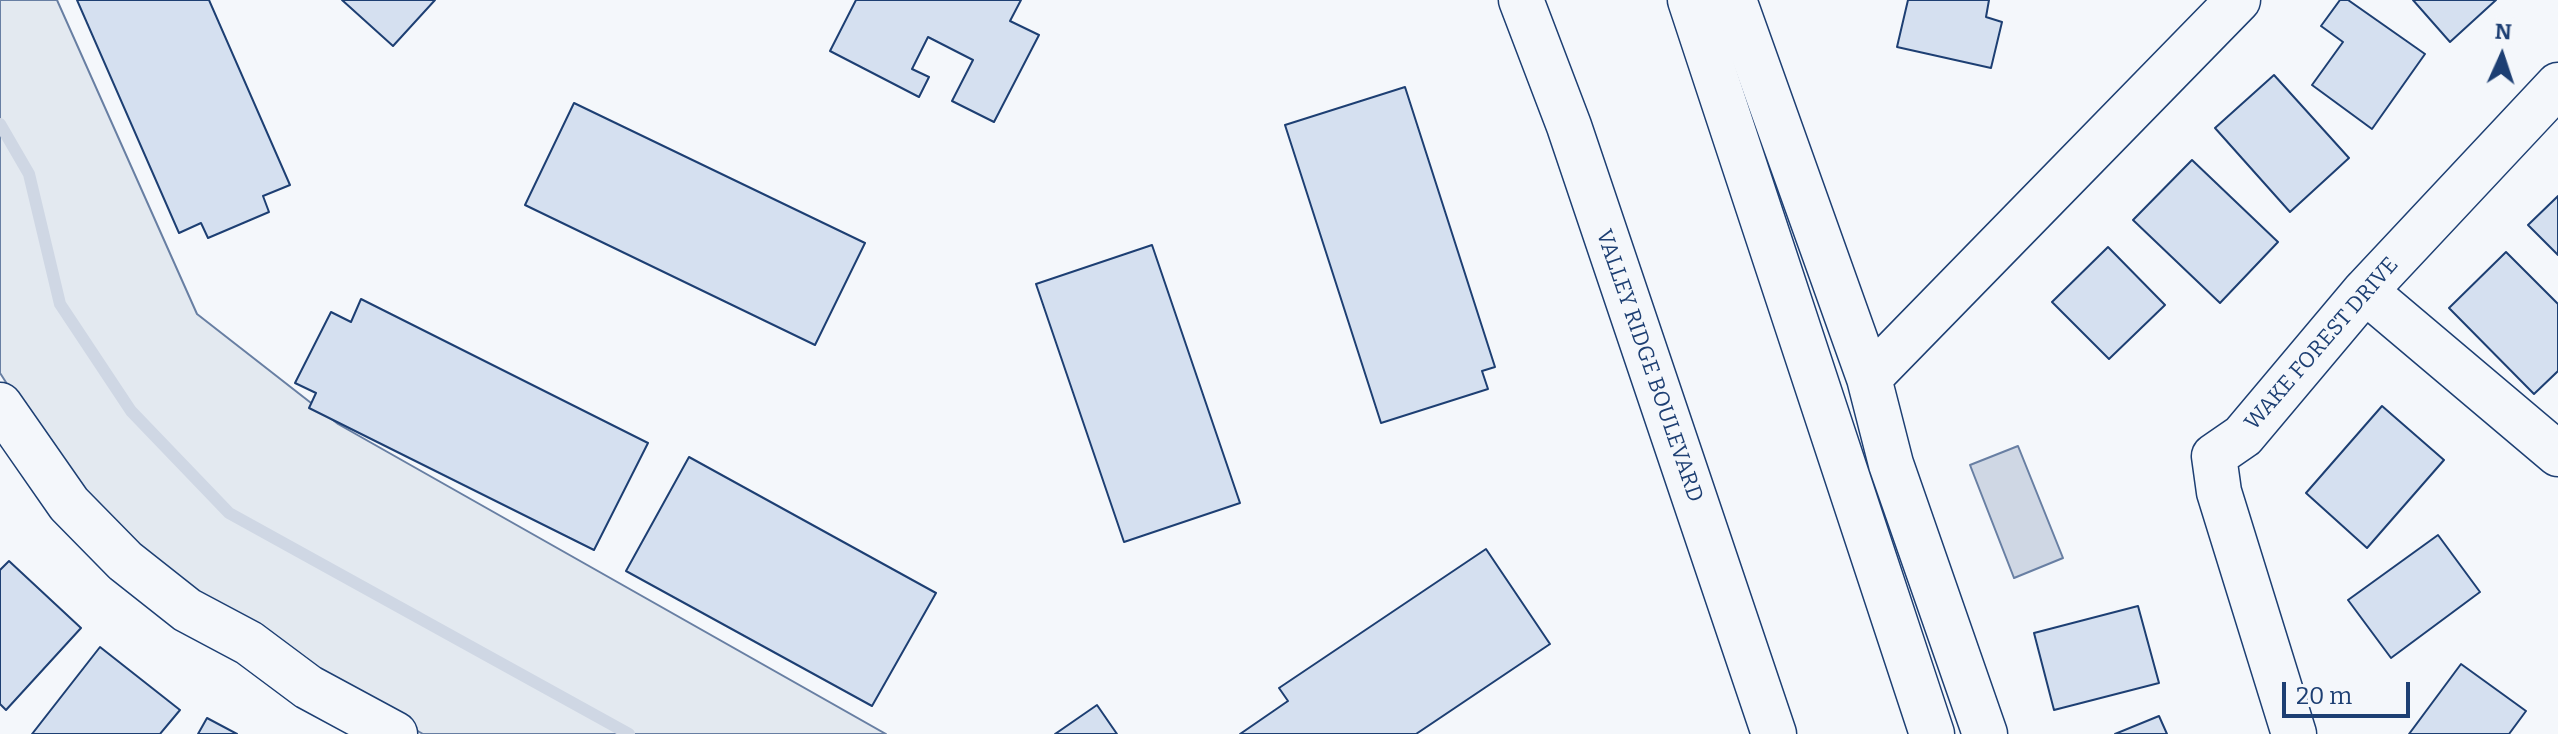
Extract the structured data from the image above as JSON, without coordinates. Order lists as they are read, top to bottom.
{
  "streets": {
    "main road": ["WAKE FOREST DRIVE", "VALLEY RIDGE BOULEVARD"]
  },
  "scale_bar": "20 m",
  "north": "top"
}
